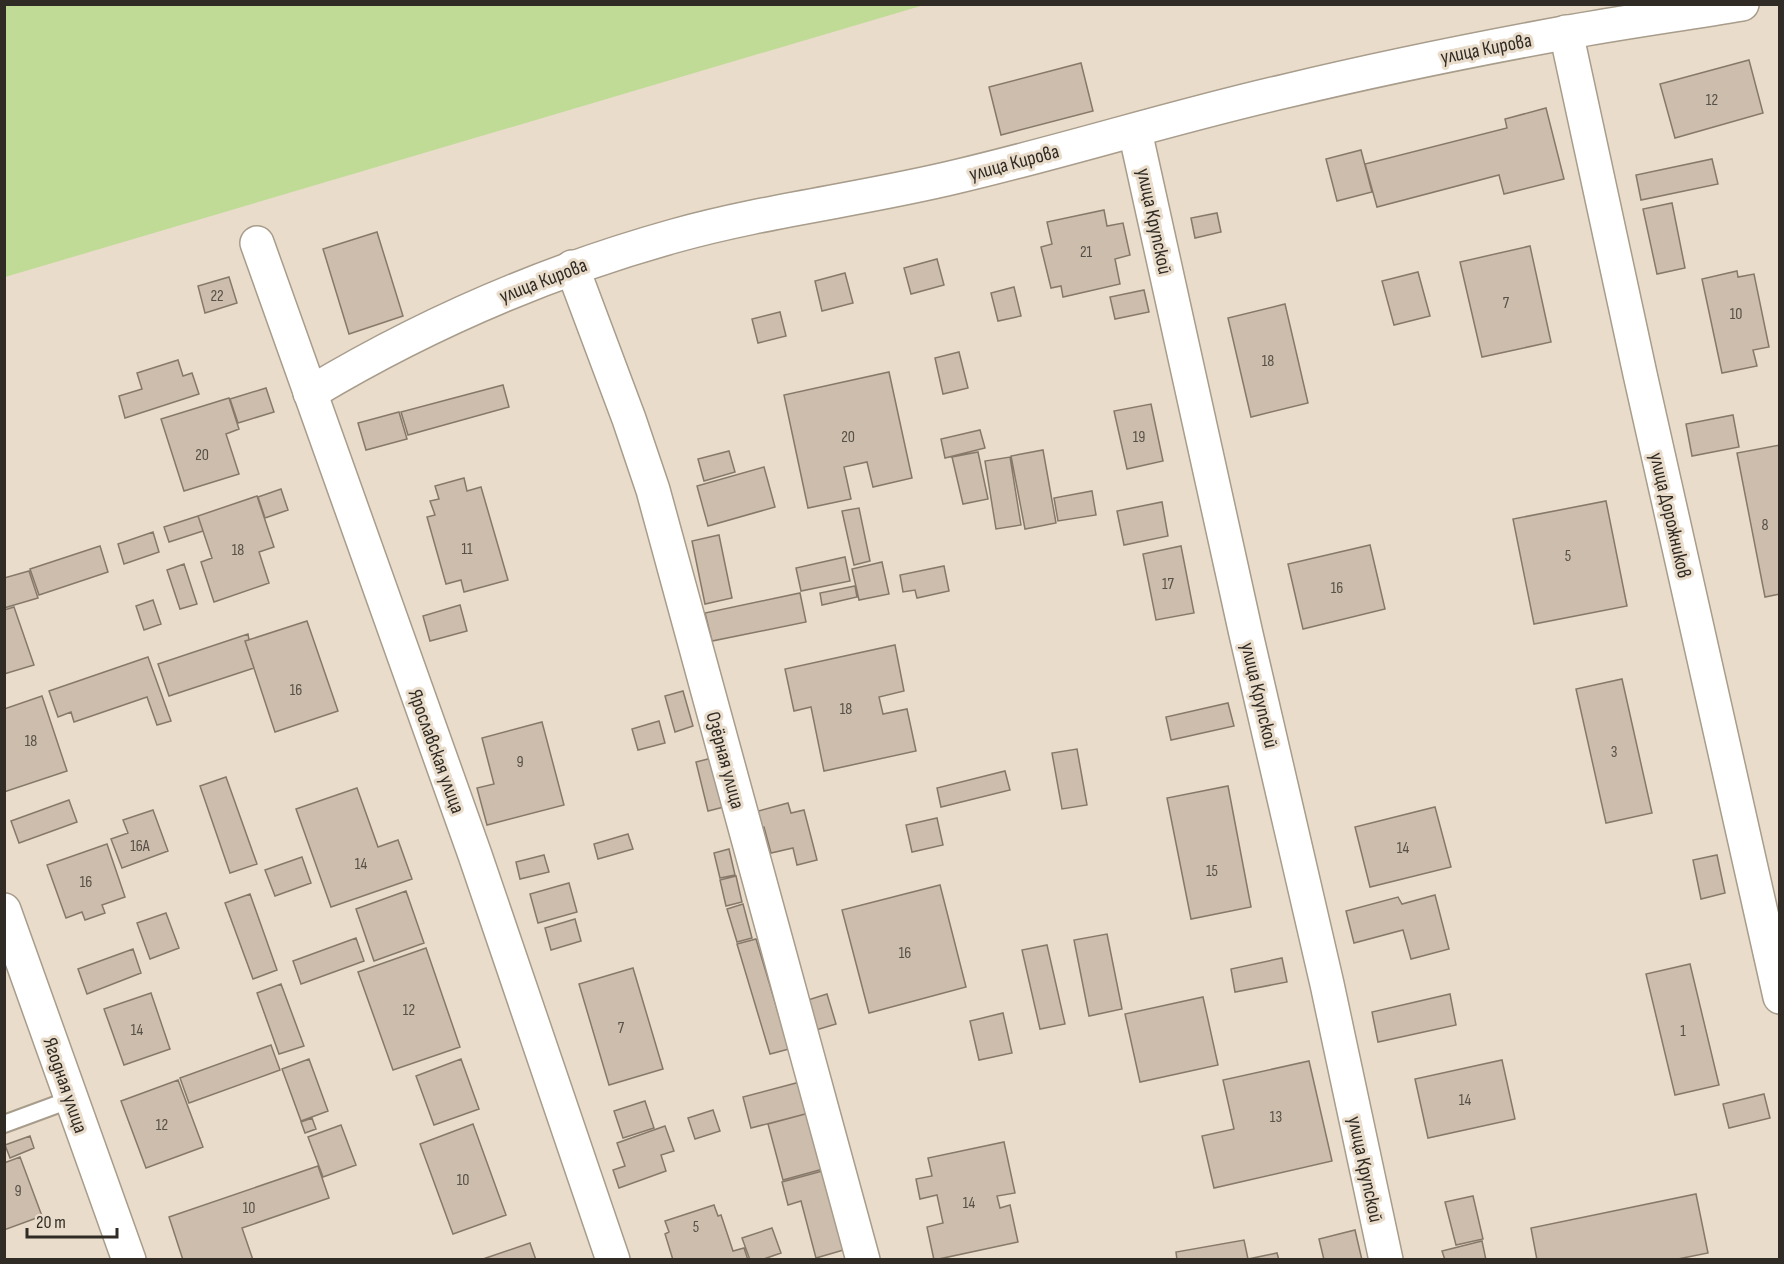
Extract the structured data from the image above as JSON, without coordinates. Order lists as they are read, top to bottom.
{
  "streets": {
    "street": [
      "улица Кирова",
      "улица Крупской",
      "улица Дорожников",
      "Ярославская улица",
      "Озёрная улица",
      "Ягодная улица"
    ]
  },
  "crossings": [
    ["улица Кирова", "улица Крупской"],
    ["улица Кирова", "улица Дорожников"],
    ["улица Кирова", "Ярославская улица"],
    ["улица Кирова", "Озёрная улица"]
  ],
  "house_numbers": [
    "12",
    "21",
    "22",
    "7",
    "10",
    "18",
    "20",
    "19",
    "20",
    "8",
    "11",
    "18",
    "5",
    "17",
    "16",
    "16",
    "18",
    "18",
    "3",
    "9",
    "16А",
    "14",
    "14",
    "15",
    "16",
    "16",
    "12",
    "7",
    "14",
    "1",
    "14",
    "13",
    "12",
    "10",
    "9",
    "14",
    "10",
    "5"
  ],
  "scale_bar": "20 m"
}
